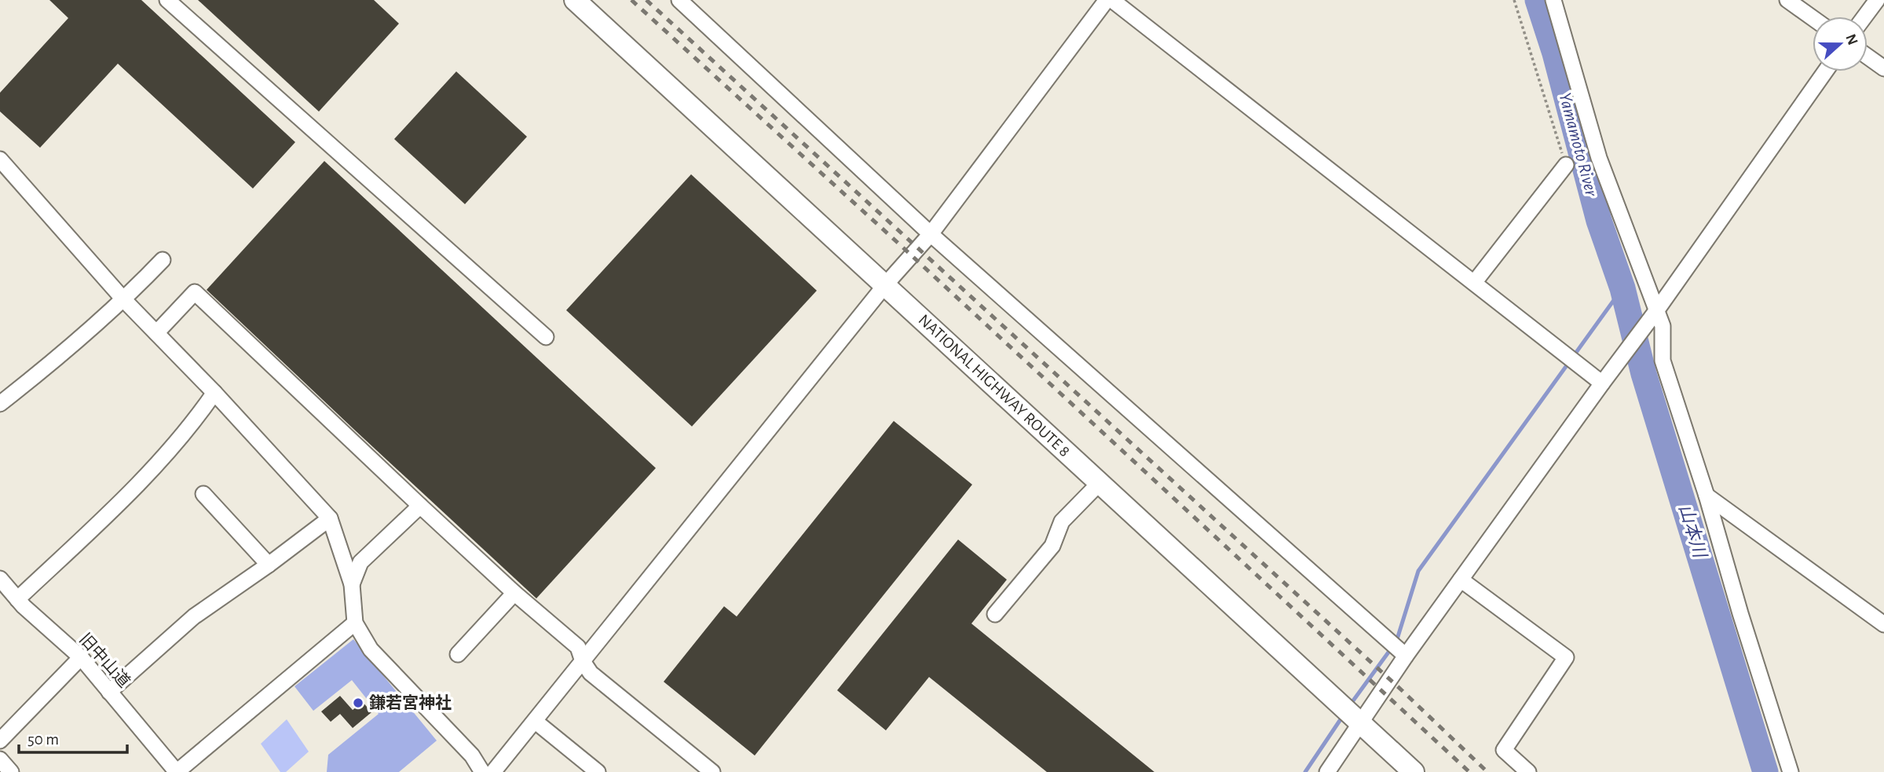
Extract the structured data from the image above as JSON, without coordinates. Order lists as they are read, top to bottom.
{
  "streets": {
    "highway": ["NATIONAL HIGHWAY ROUTE 8"],
    "street": ["旧中山道"]
  },
  "water": ["Yamamoto River", "山本川"],
  "places": ["鎌若宮神社"],
  "scale_bar": "50 m",
  "north": "right"
}
